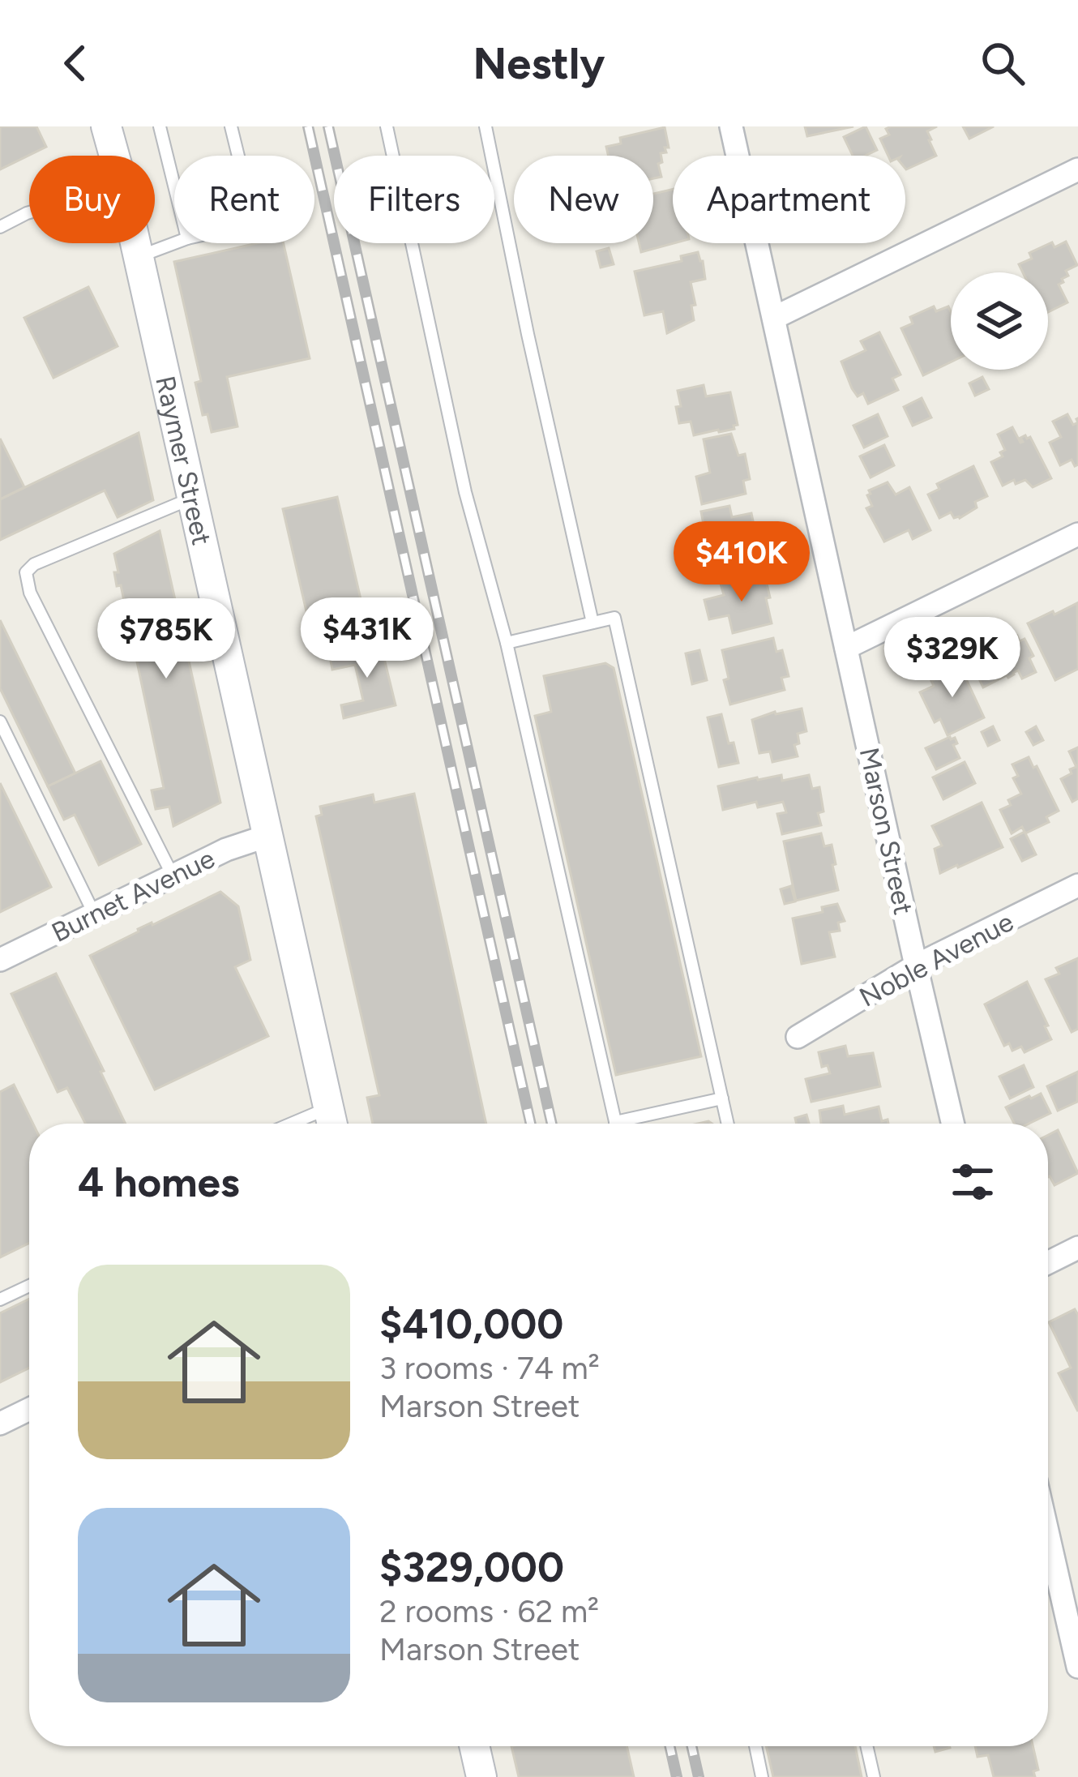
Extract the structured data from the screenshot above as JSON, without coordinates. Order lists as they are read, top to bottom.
{
  "streets": {
    "street": [
      "Raymer Street",
      "Marson Street",
      "Burnet Avenue",
      "Noble Avenue"
    ]
  },
  "crossings": [
    ["Raymer Street", "Burnet Avenue"],
    ["Marson Street", "Noble Avenue"]
  ],
  "page": {
    "header": "Nestly",
    "chip": [
      "Buy",
      "Rent",
      "Filters",
      "New",
      "Apartment"
    ],
    "price": [
      "$410K",
      "$431K",
      "$785K",
      "$329K"
    ],
    "heading": "4 homes",
    "list": [
      {
        "name": "$410,000",
        "note": "3 rooms · 74 m² · Marson Street"
      },
      {
        "name": "$329,000",
        "note": "2 rooms · 62 m² · Marson Street"
      }
    ]
  }
}
